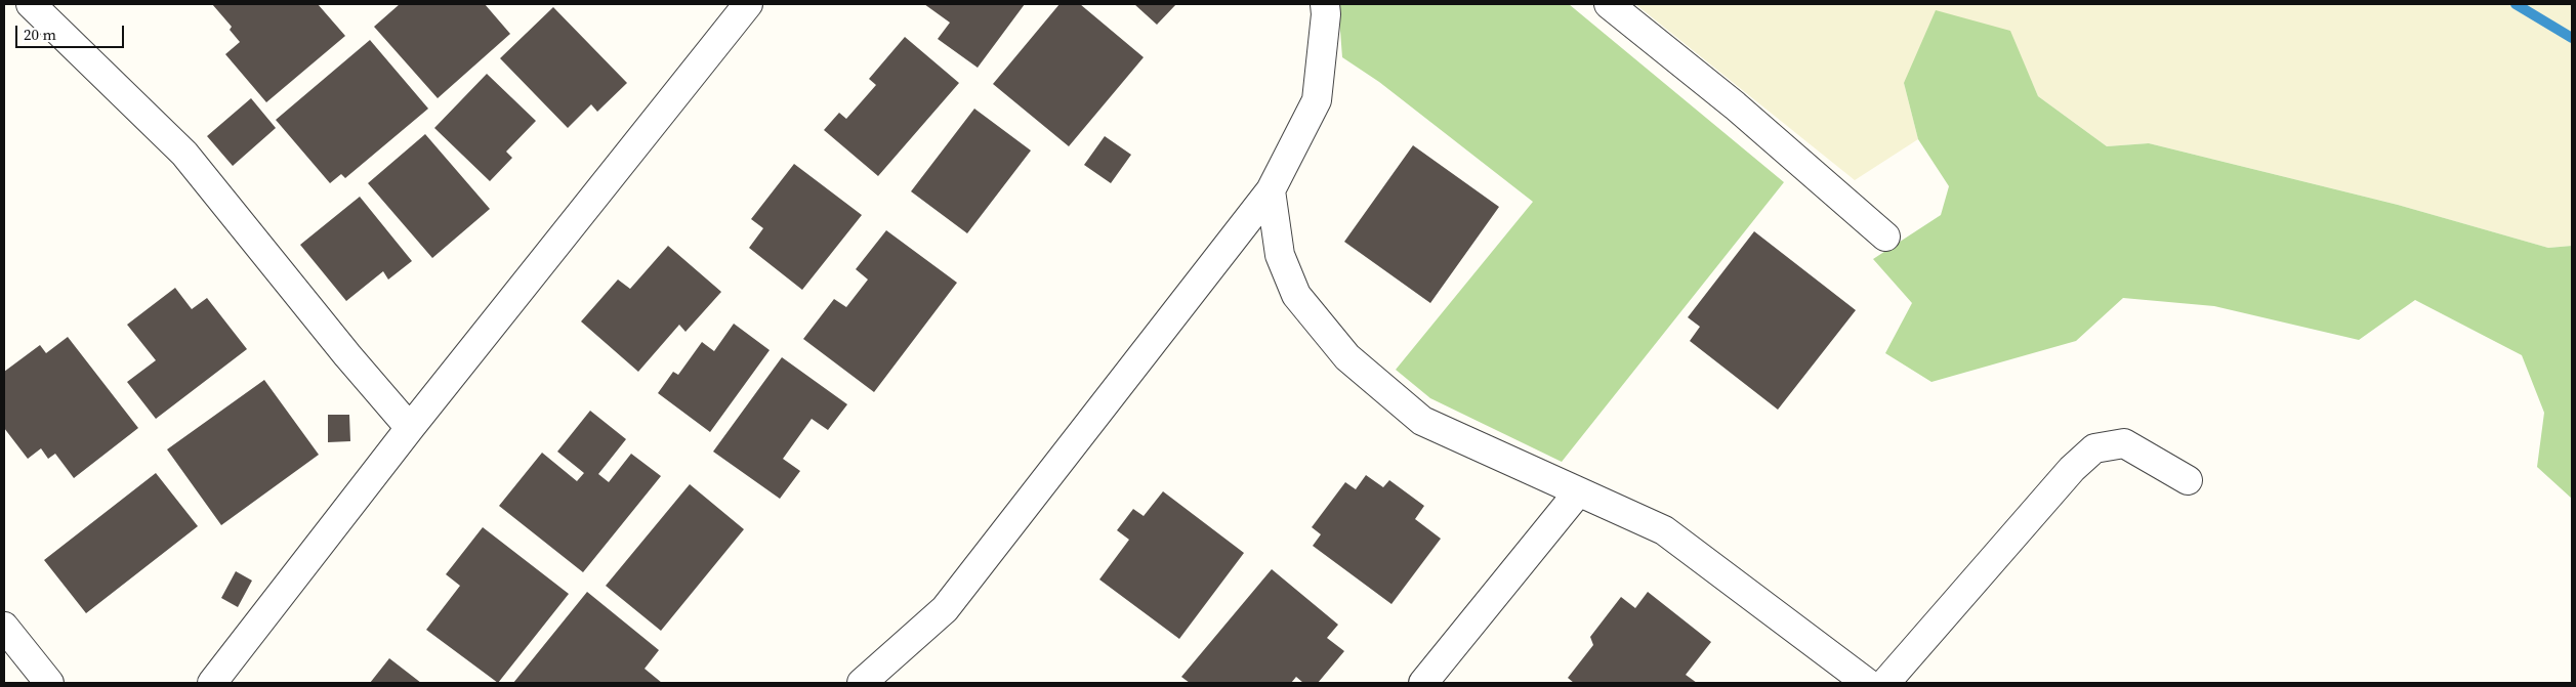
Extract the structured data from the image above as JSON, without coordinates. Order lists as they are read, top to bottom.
{
  "scale_bar": "20 m"
}
